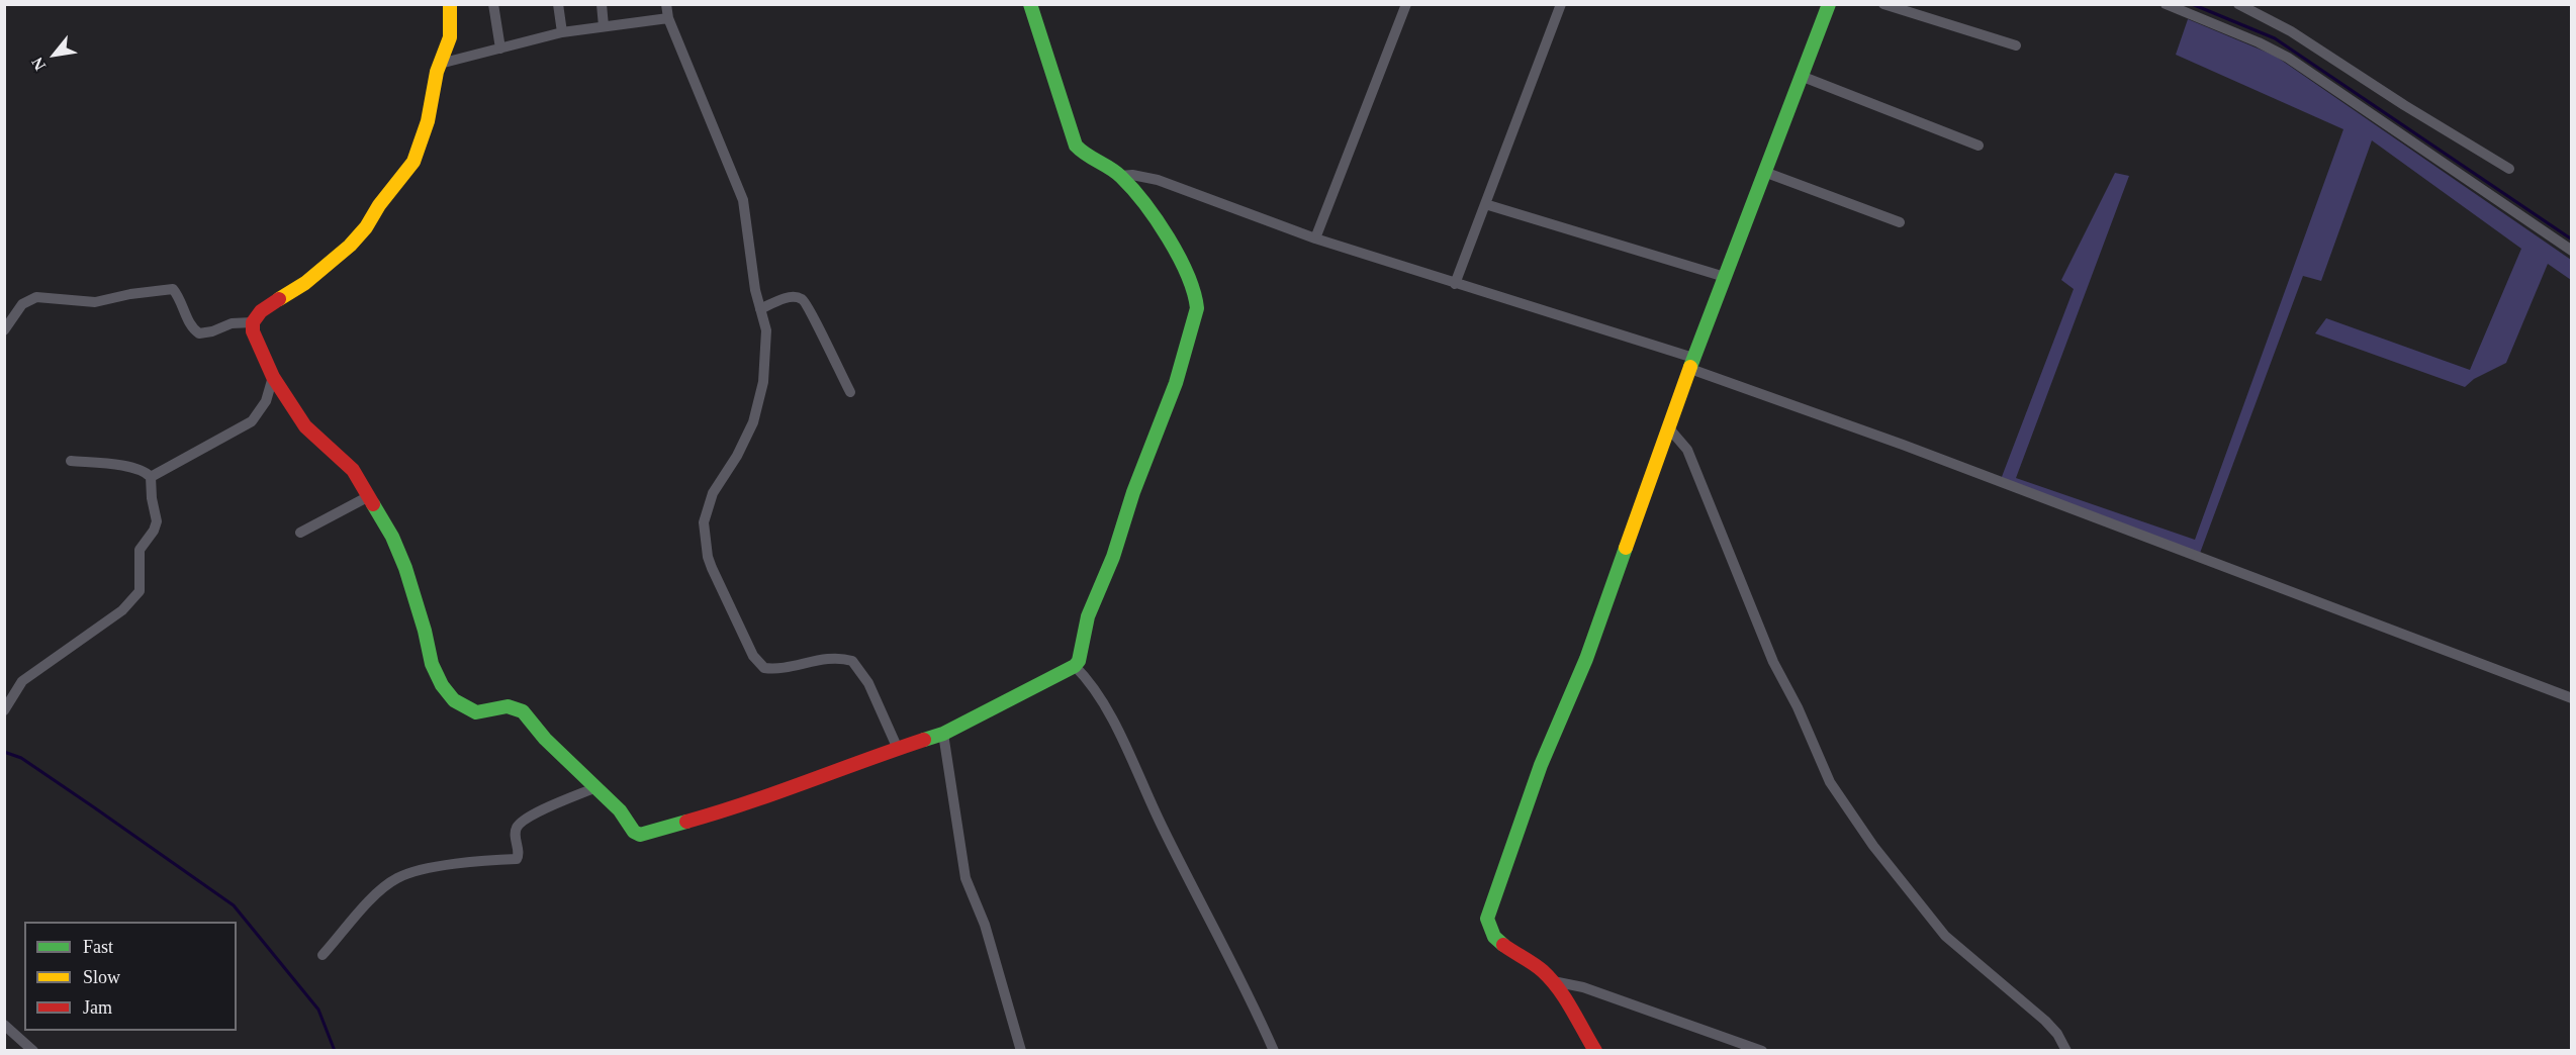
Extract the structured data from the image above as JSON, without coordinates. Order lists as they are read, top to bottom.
{
  "legend": ["Fast", "Slow", "Jam"],
  "north": "bottom left"
}
